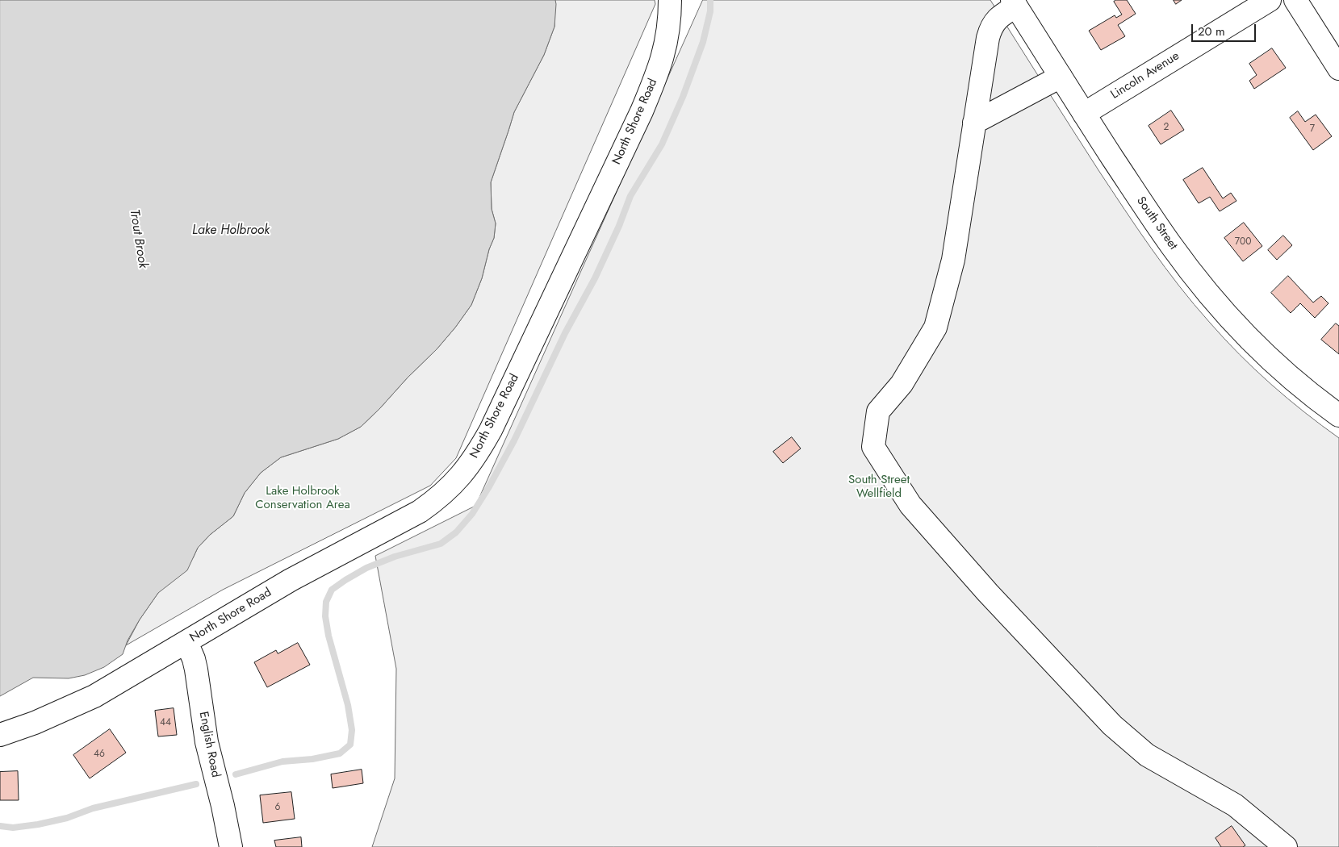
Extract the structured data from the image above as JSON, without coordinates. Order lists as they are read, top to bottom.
{
  "streets": {
    "street": [
      "Lincoln Avenue",
      "North Shore Road",
      "South Street",
      "English Road"
    ]
  },
  "crossings": [
    ["Lincoln Avenue", "South Street"],
    ["North Shore Road", "English Road"]
  ],
  "water": ["Lake Holbrook", "Trout Brook"],
  "parks": ["South Street Wellfield", "Lake Holbrook Conservation Area"],
  "house_numbers": [
    "2",
    "7",
    "700",
    "44",
    "46",
    "6"
  ],
  "scale_bar": "20 m"
}
